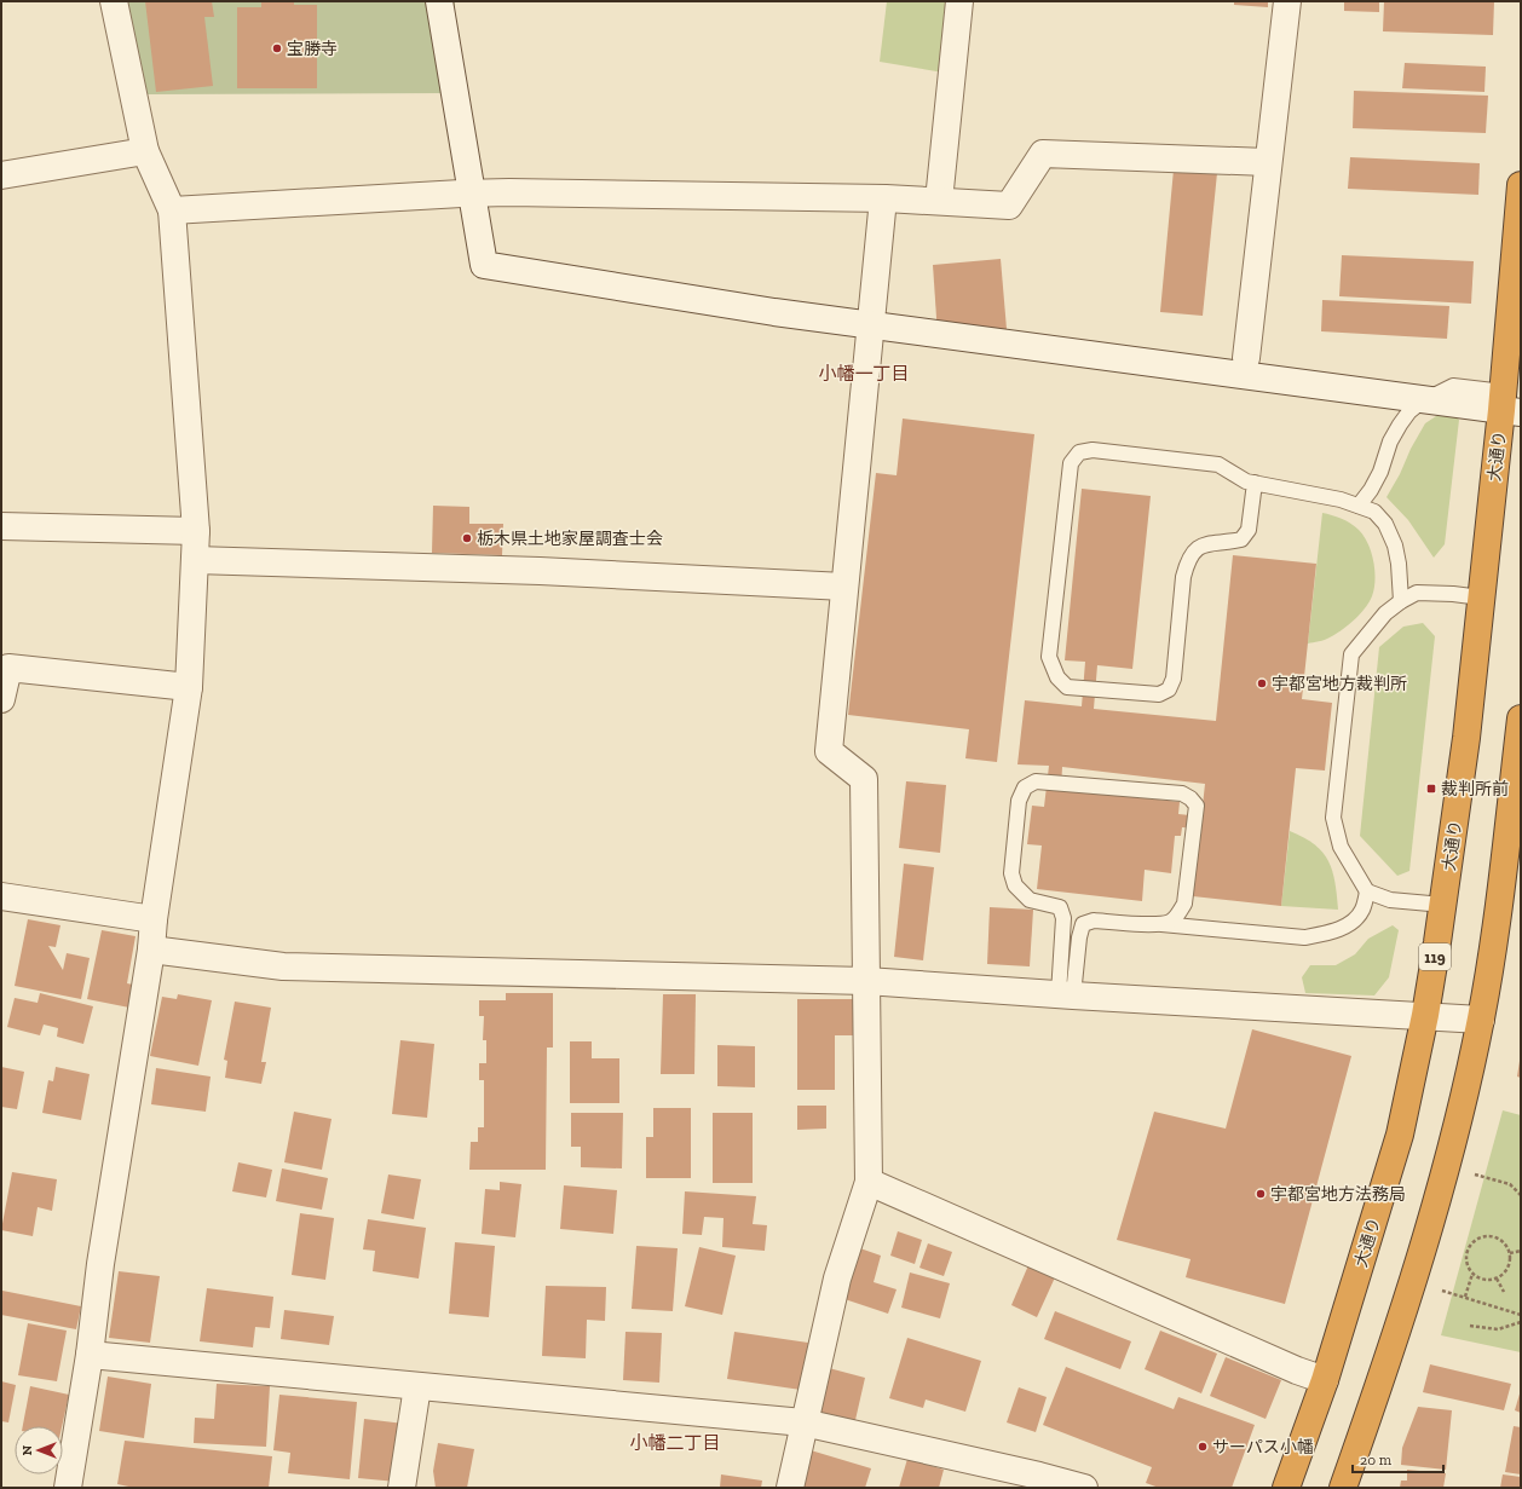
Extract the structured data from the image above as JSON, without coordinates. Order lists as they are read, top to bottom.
{
  "streets": {
    "highway": ["大通り", "119"]
  },
  "districts": ["小幡一丁目", "小幡二丁目"],
  "places": {
    "other": [
      "宝勝寺",
      "栃木県土地家屋調査士会",
      "宇都宮地方裁判所",
      "宇都宮地方法務局",
      "サーパス小幡"
    ],
    "transit": ["裁判所前"]
  },
  "scale_bar": "20 m",
  "north": "left"
}
